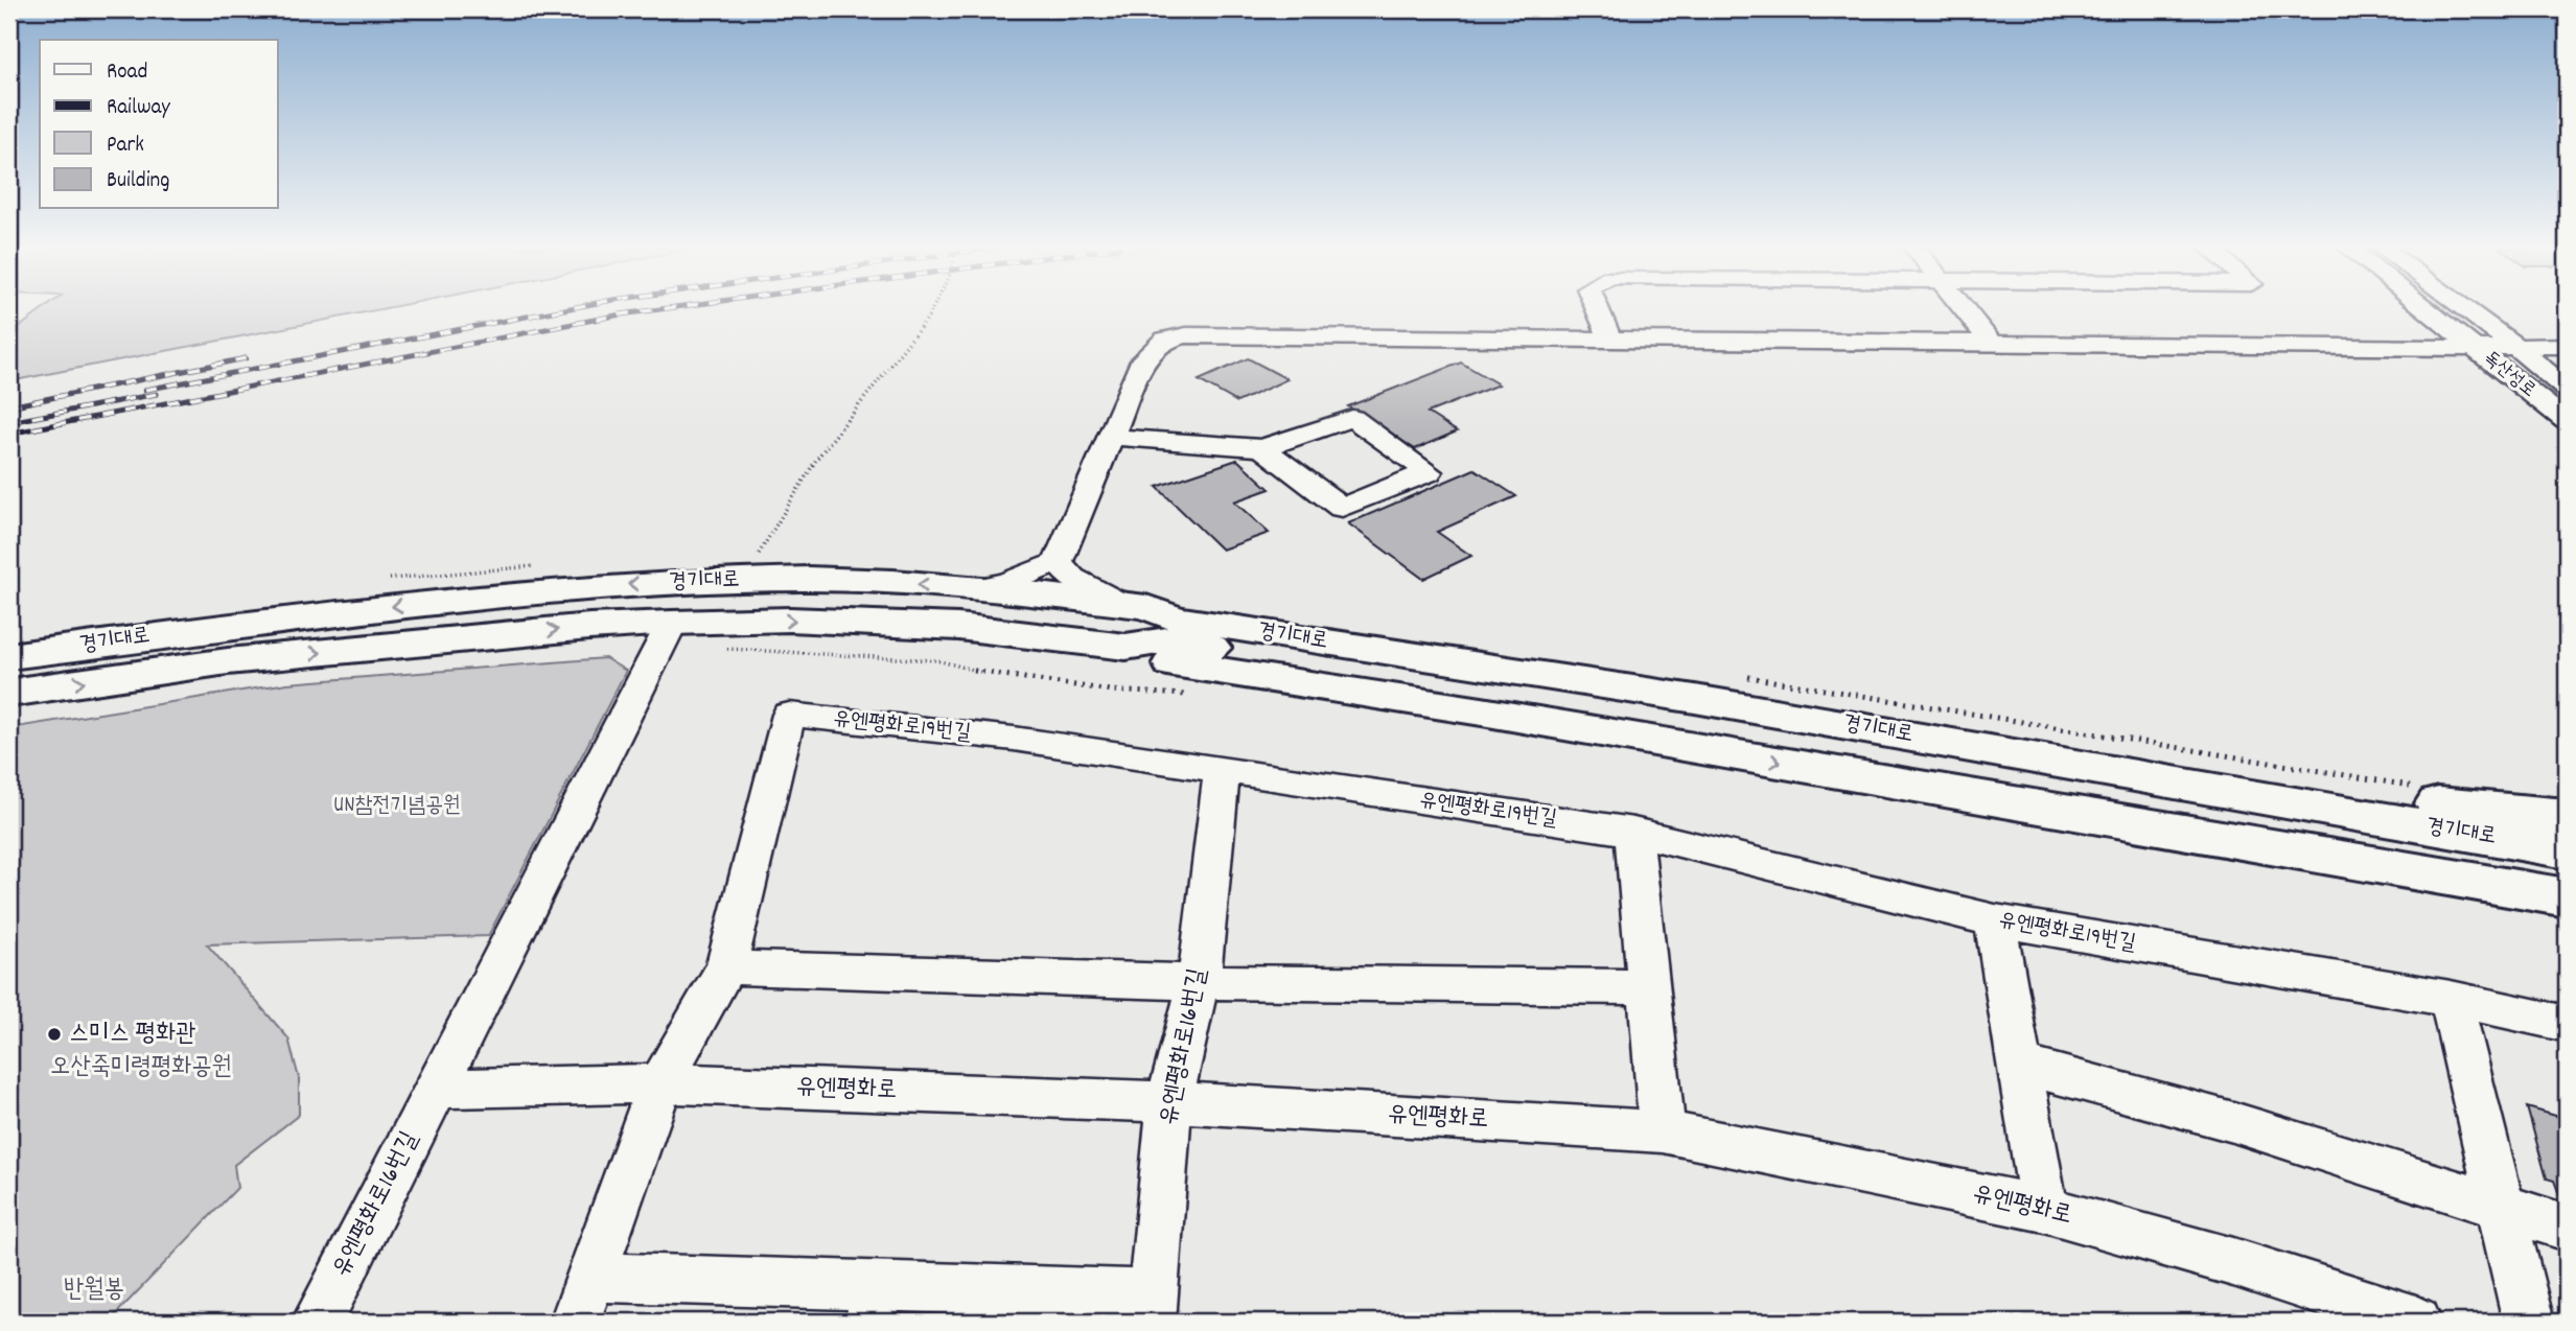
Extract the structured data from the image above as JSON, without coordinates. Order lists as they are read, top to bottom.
{
  "streets": {
    "main road": ["경기대로"],
    "street": [
      "독산성로",
      "유엔평화로19번길",
      "유엔평화로16번길",
      "유엔평화로"
    ]
  },
  "crossings": [
    ["경기대로", "유엔평화로16번길"],
    ["유엔평화로19번길", "유엔평화로16번길"],
    ["유엔평화로19번길", "유엔평화로"],
    ["유엔평화로16번길", "유엔평화로"]
  ],
  "parks": ["UN참전기념공원", "오산죽미령평화공원", "반월봉"],
  "places": ["스미스 평화관"],
  "legend": [
    "Road",
    "Railway",
    "Park",
    "Building"
  ]
}
